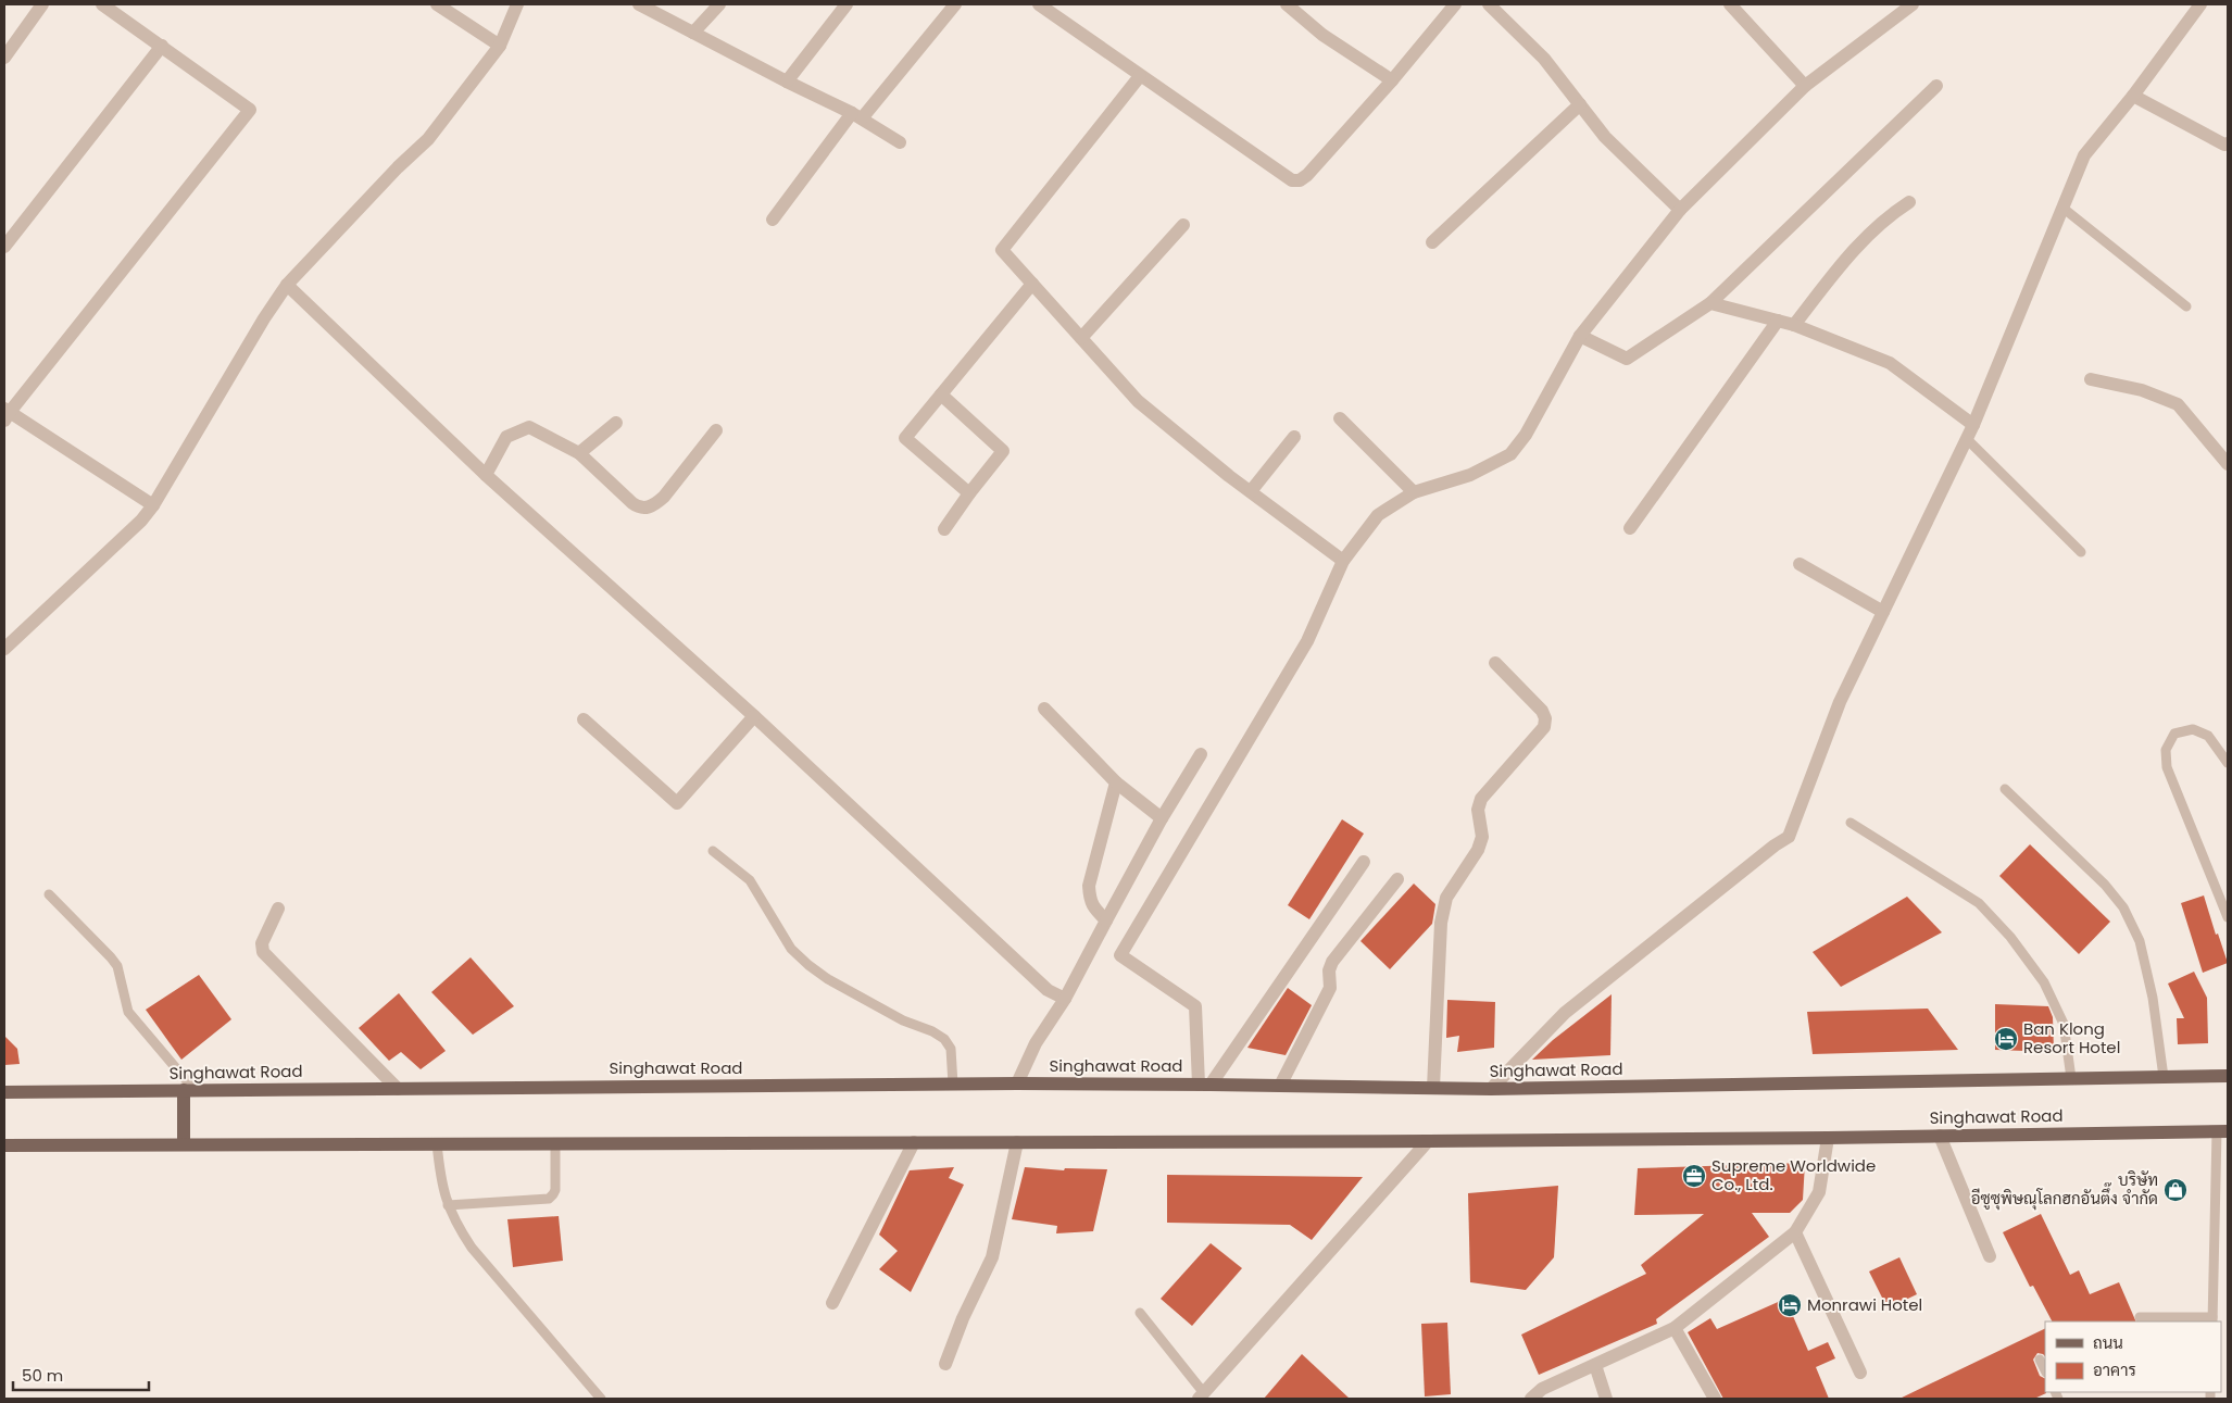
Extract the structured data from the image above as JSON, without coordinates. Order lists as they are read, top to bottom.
{
  "streets": {
    "main road": ["Singhawat Road"]
  },
  "places": {
    "hotel": ["Ban Klong Resort Hotel", "Monrawi Hotel"],
    "office": ["Supreme Worldwide Co., Ltd."],
    "shop": ["บริษัท อีซูซุพิษณุโลกฮกอันตึ๊ง จำกัด"]
  },
  "legend": ["ถนน", "อาคาร"],
  "scale_bar": "50 m"
}
